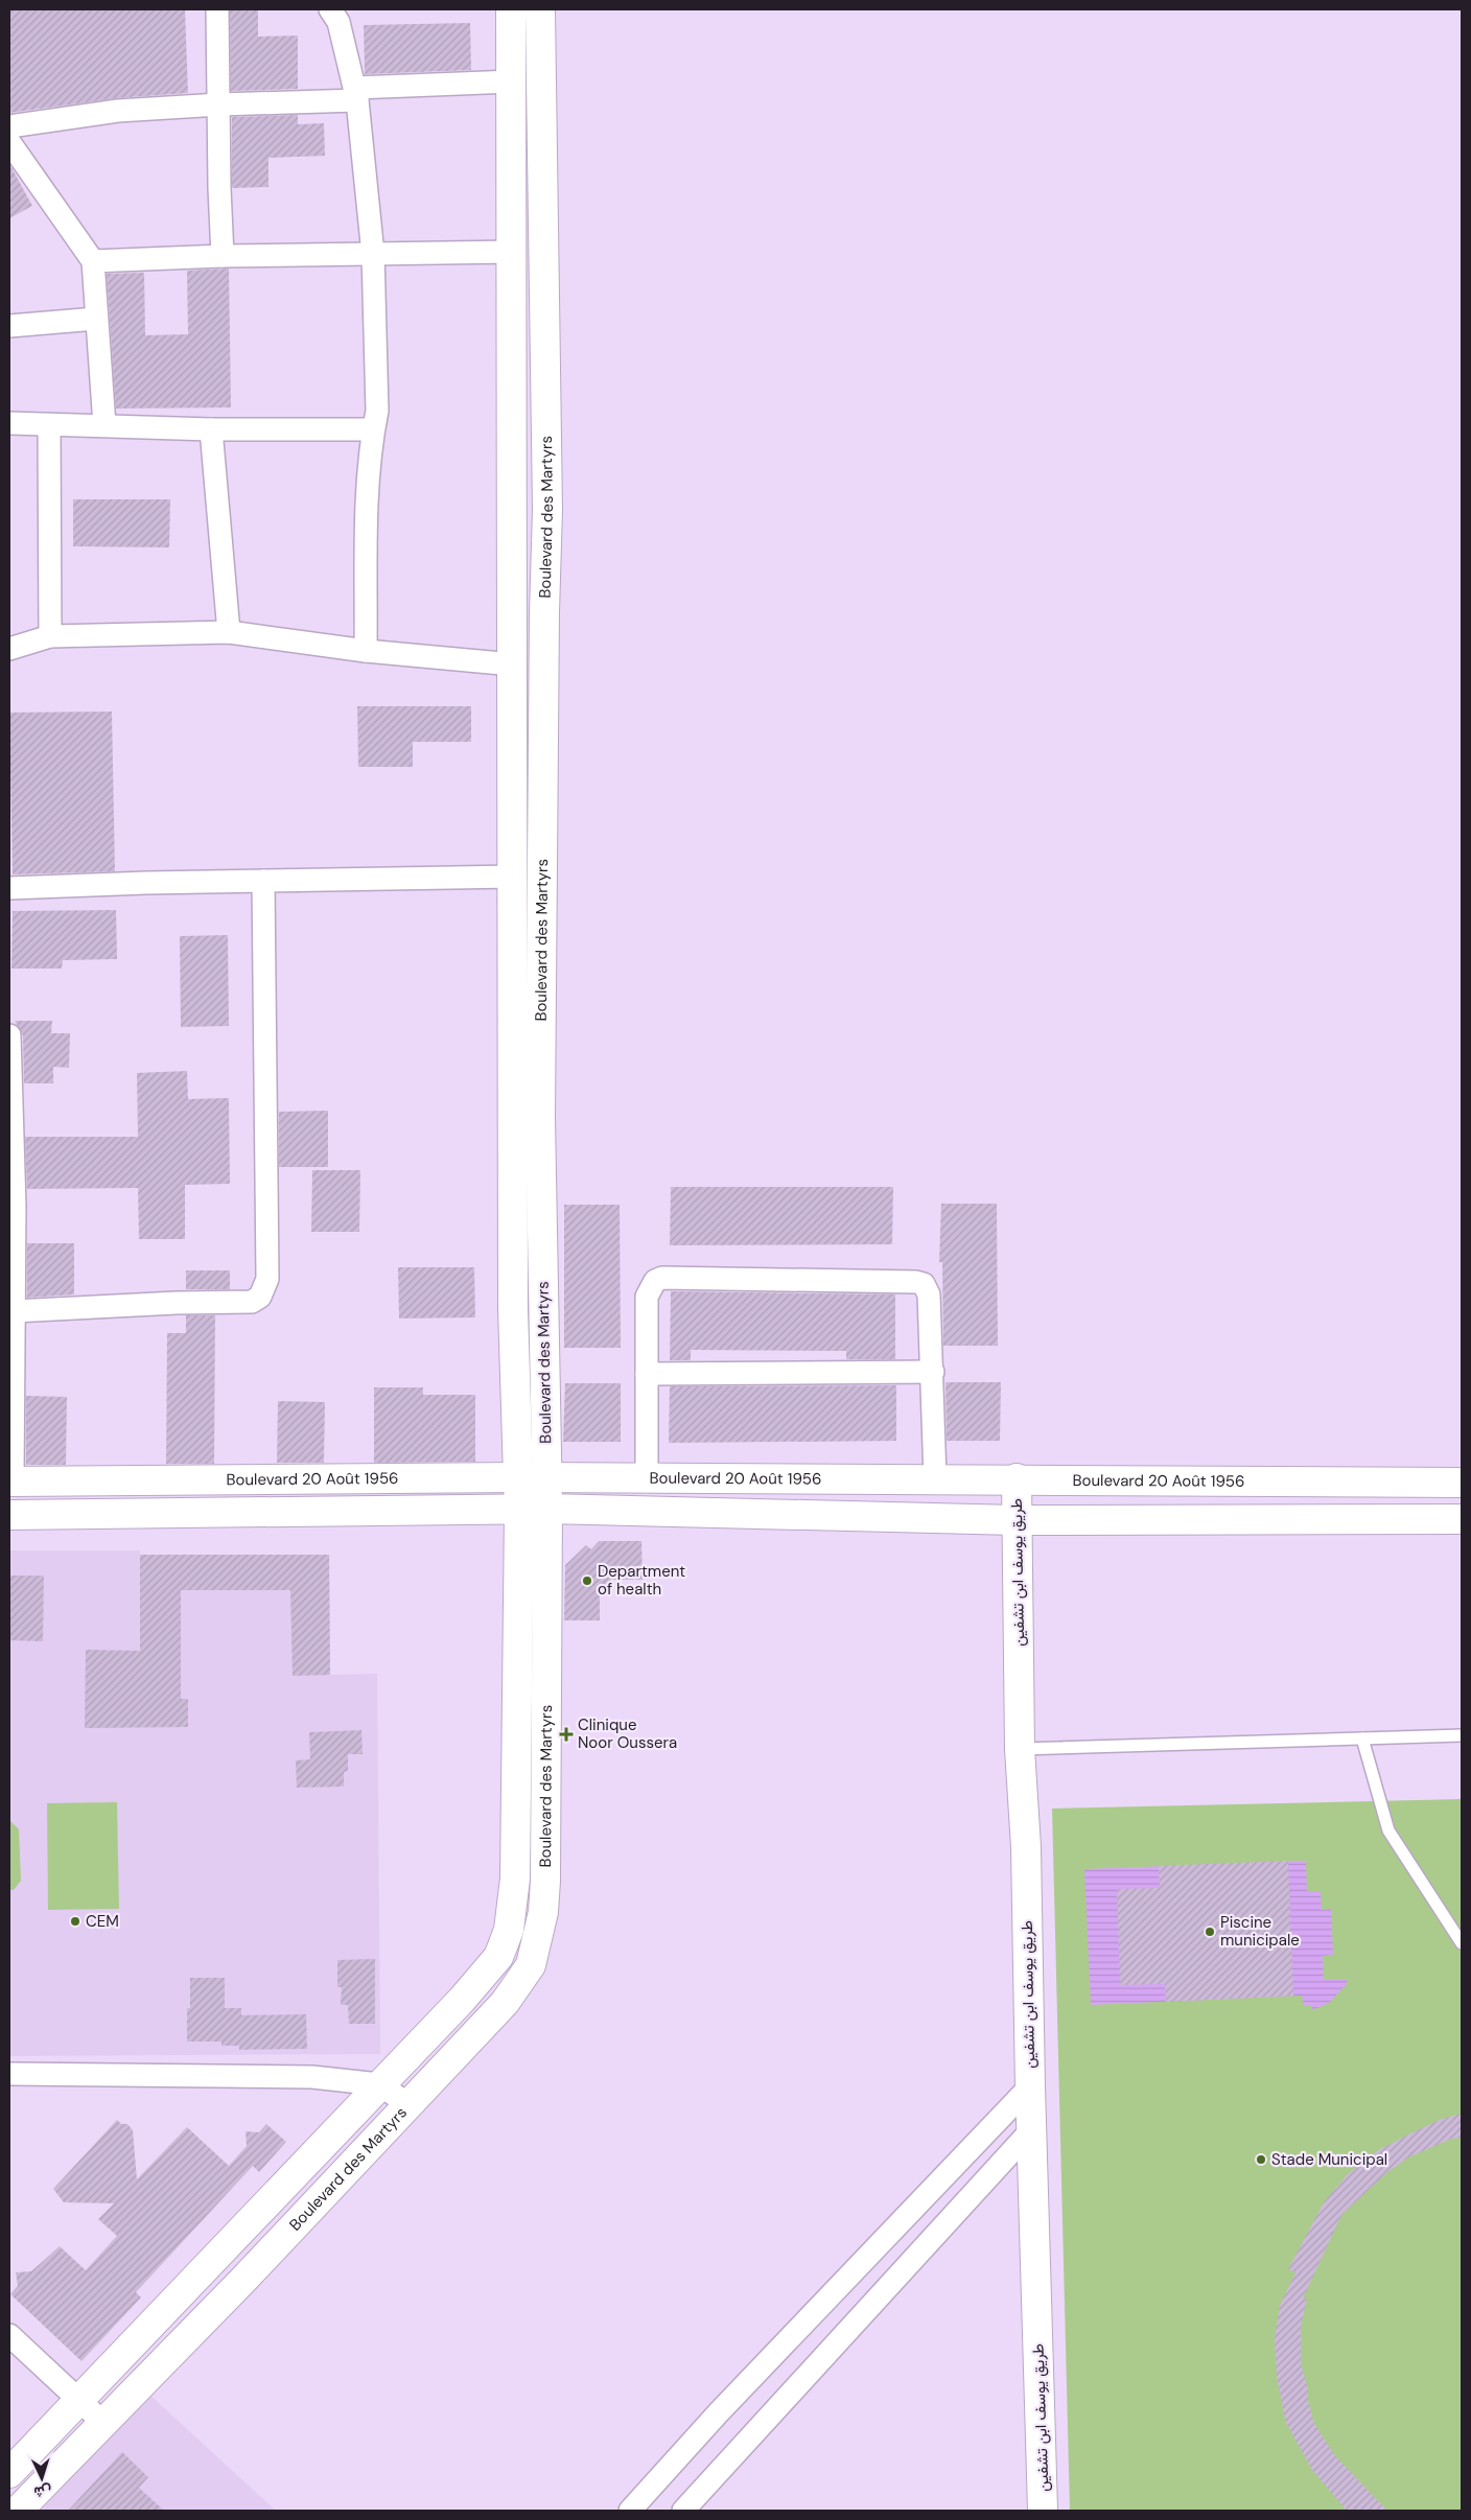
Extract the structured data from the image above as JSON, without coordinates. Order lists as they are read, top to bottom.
{
  "streets": {
    "street": ["Boulevard des Martyrs", "Boulevard 20 Août 1956", "طريق يوسف ابن تشفين"]
  },
  "crossings": [
    ["Boulevard des Martyrs", "Boulevard 20 Août 1956"],
    ["Boulevard 20 Août 1956", "طريق يوسف ابن تشفين"]
  ],
  "places": {
    "other": [
      "Department of health",
      "CEM",
      "Piscine municipale",
      "Stade Municipal"
    ],
    "health": ["Clinique Noor Oussera"]
  },
  "north": "bottom"
}
